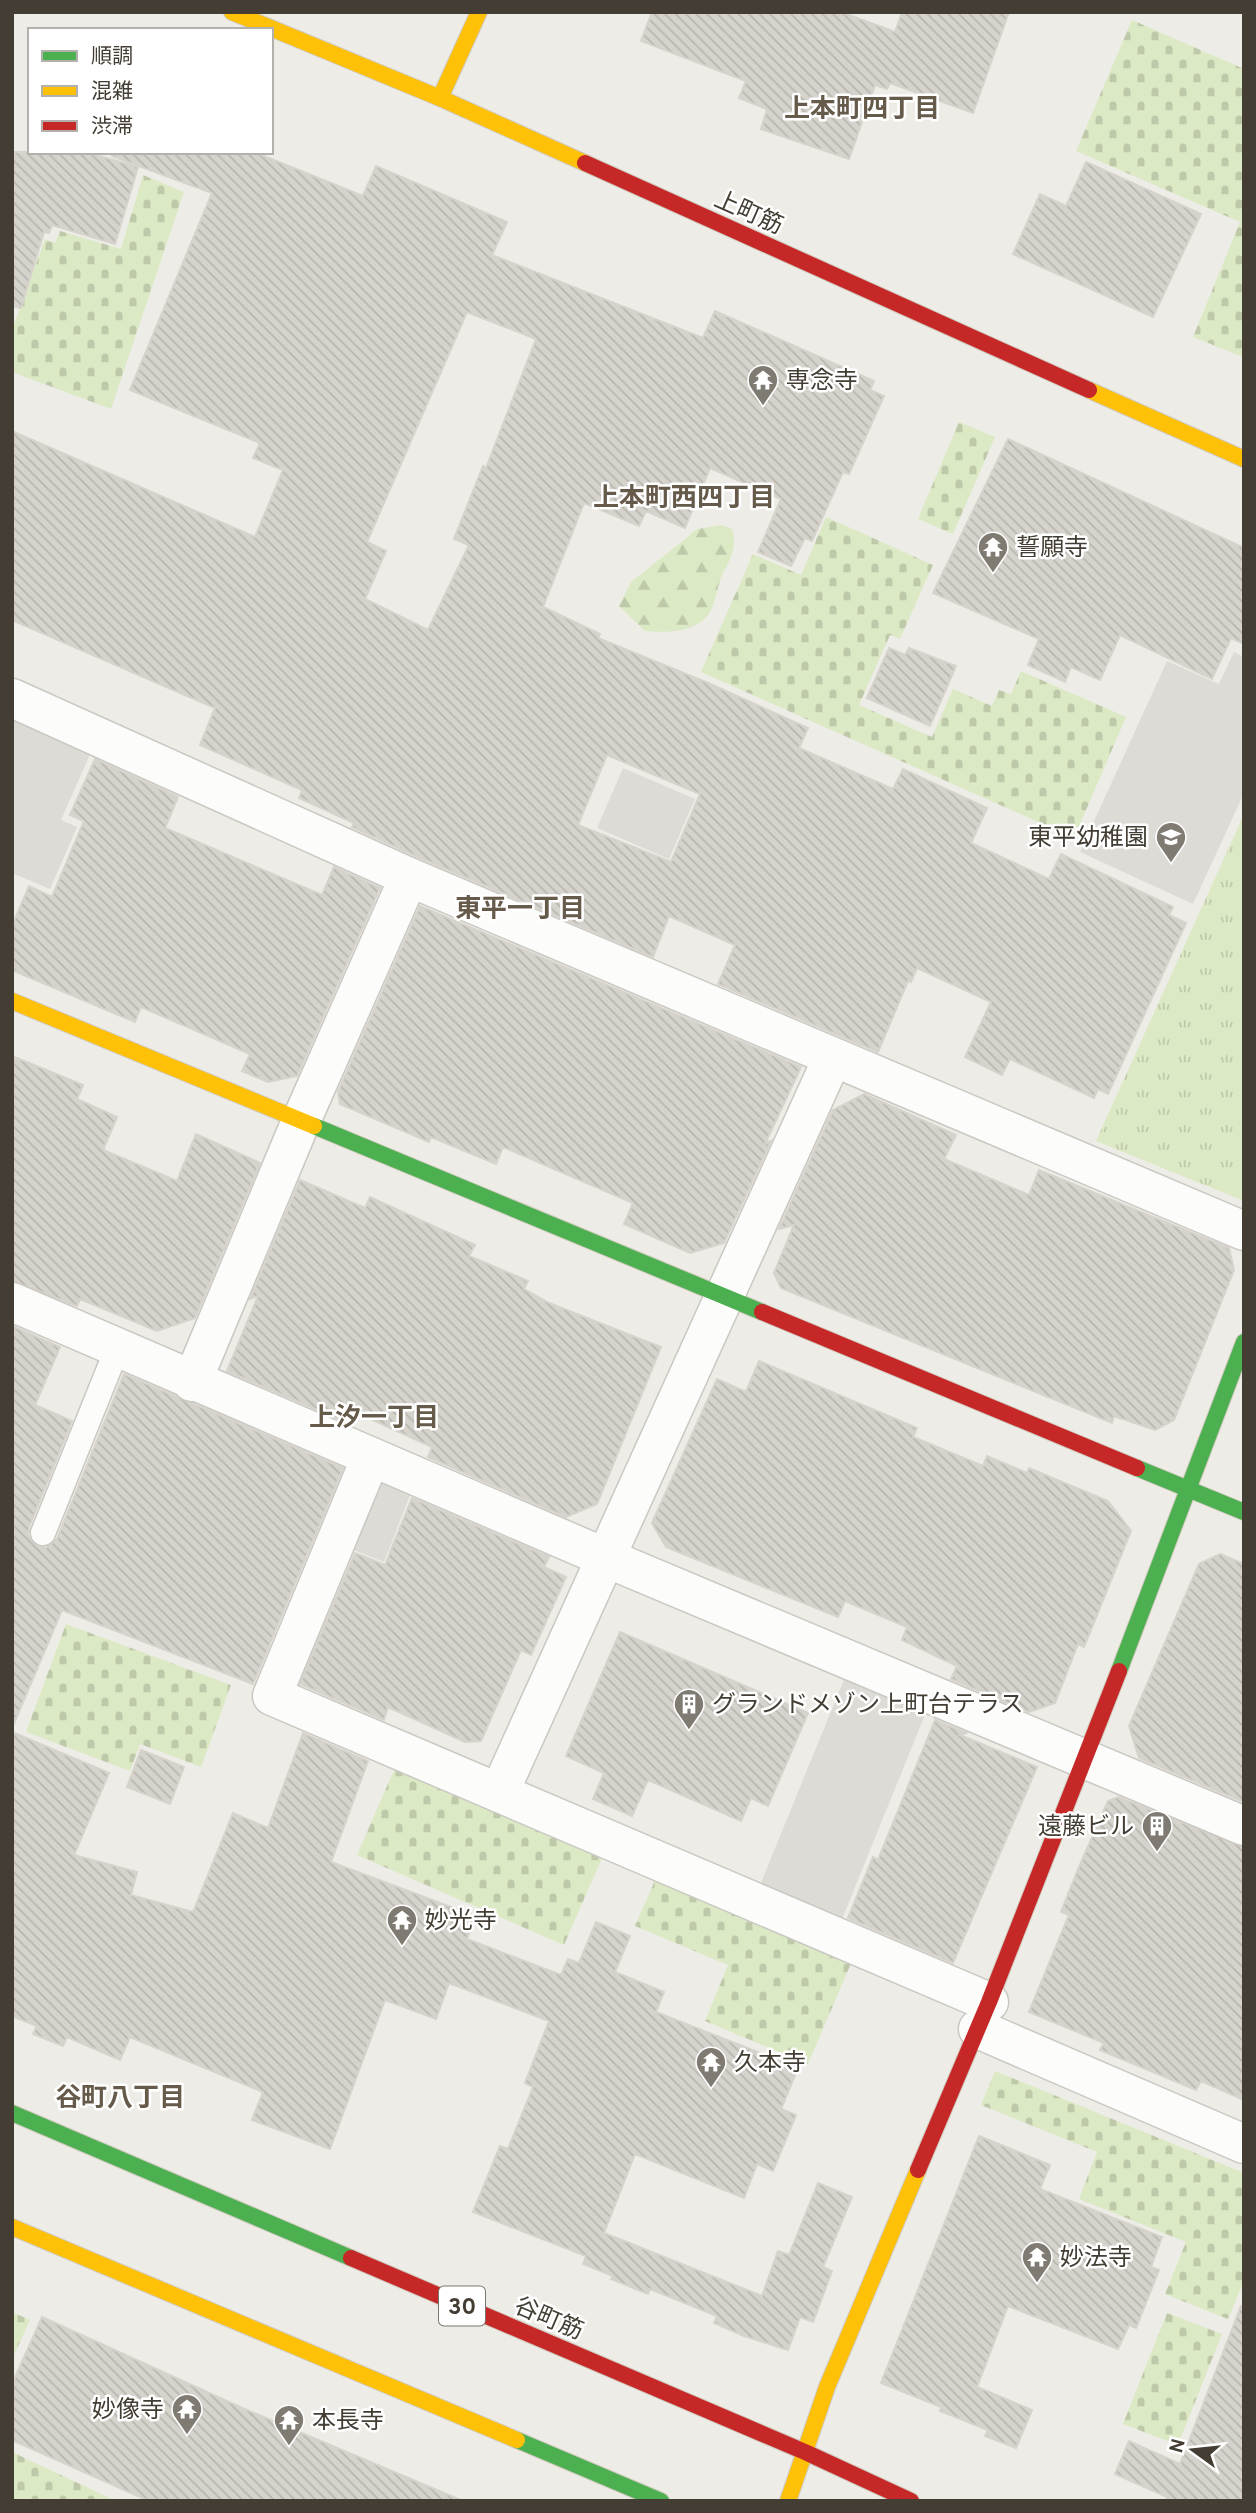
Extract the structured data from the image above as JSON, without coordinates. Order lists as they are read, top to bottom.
{
  "streets": {
    "main road": ["上町筋", "30", "谷町筋"]
  },
  "districts": [
    "上本町四丁目",
    "上本町西四丁目",
    "東平一丁目",
    "上汐一丁目",
    "谷町八丁目"
  ],
  "places": {
    "temple": [
      "専念寺",
      "誓願寺",
      "妙光寺",
      "久本寺",
      "妙法寺",
      "妙像寺",
      "本長寺"
    ],
    "school or university": ["東平幼稚園"],
    "building": ["グランドメゾン上町台テラス", "遠藤ビル"]
  },
  "legend": ["順調", "混雑", "渋滞"],
  "north": "left"
}
